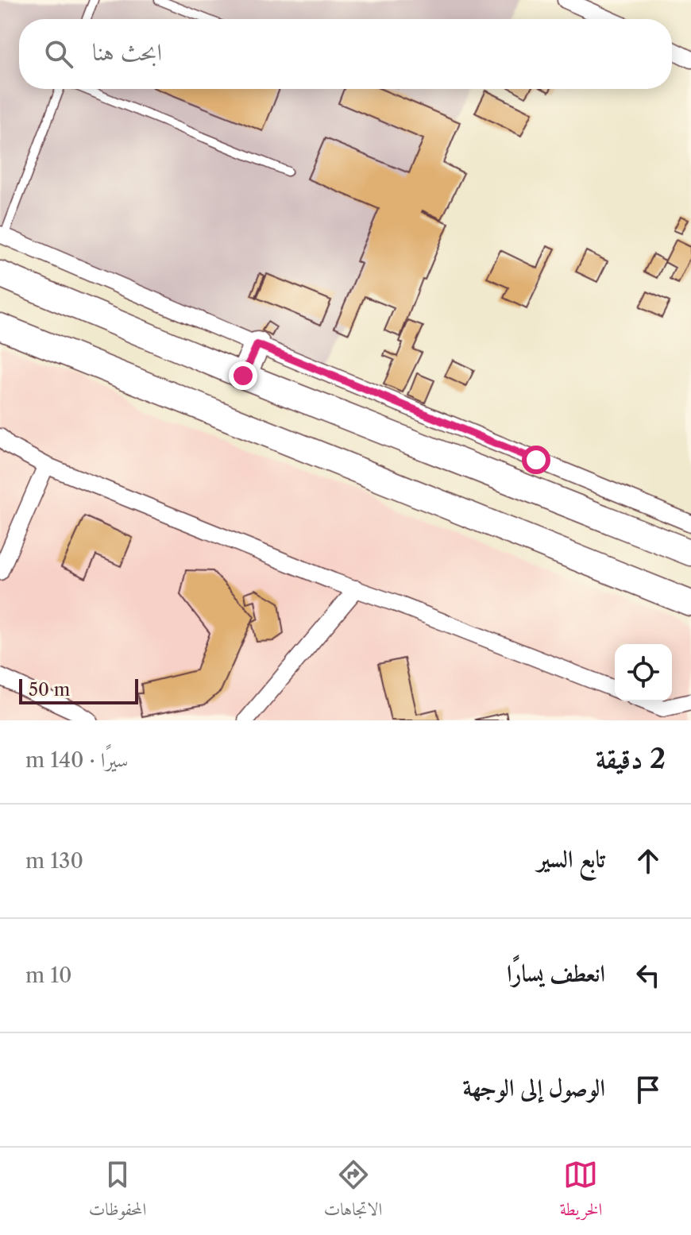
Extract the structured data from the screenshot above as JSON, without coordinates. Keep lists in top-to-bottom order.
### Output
{
  "scale_bar": "50 m",
  "page": {
    "search": "ابحث هنا",
    "scale": "50 m",
    "heading": ["2 دقيقة", "سيرًا · 140 m"],
    "list": [
      ["تابع السير", "130 m"],
      ["انعطف يسارًا", "10 m"],
      "الوصول إلى الوجهة"
    ],
    "nav": ["الخريطة", "الاتجاهات", "المحفوظات"]
  }
}
